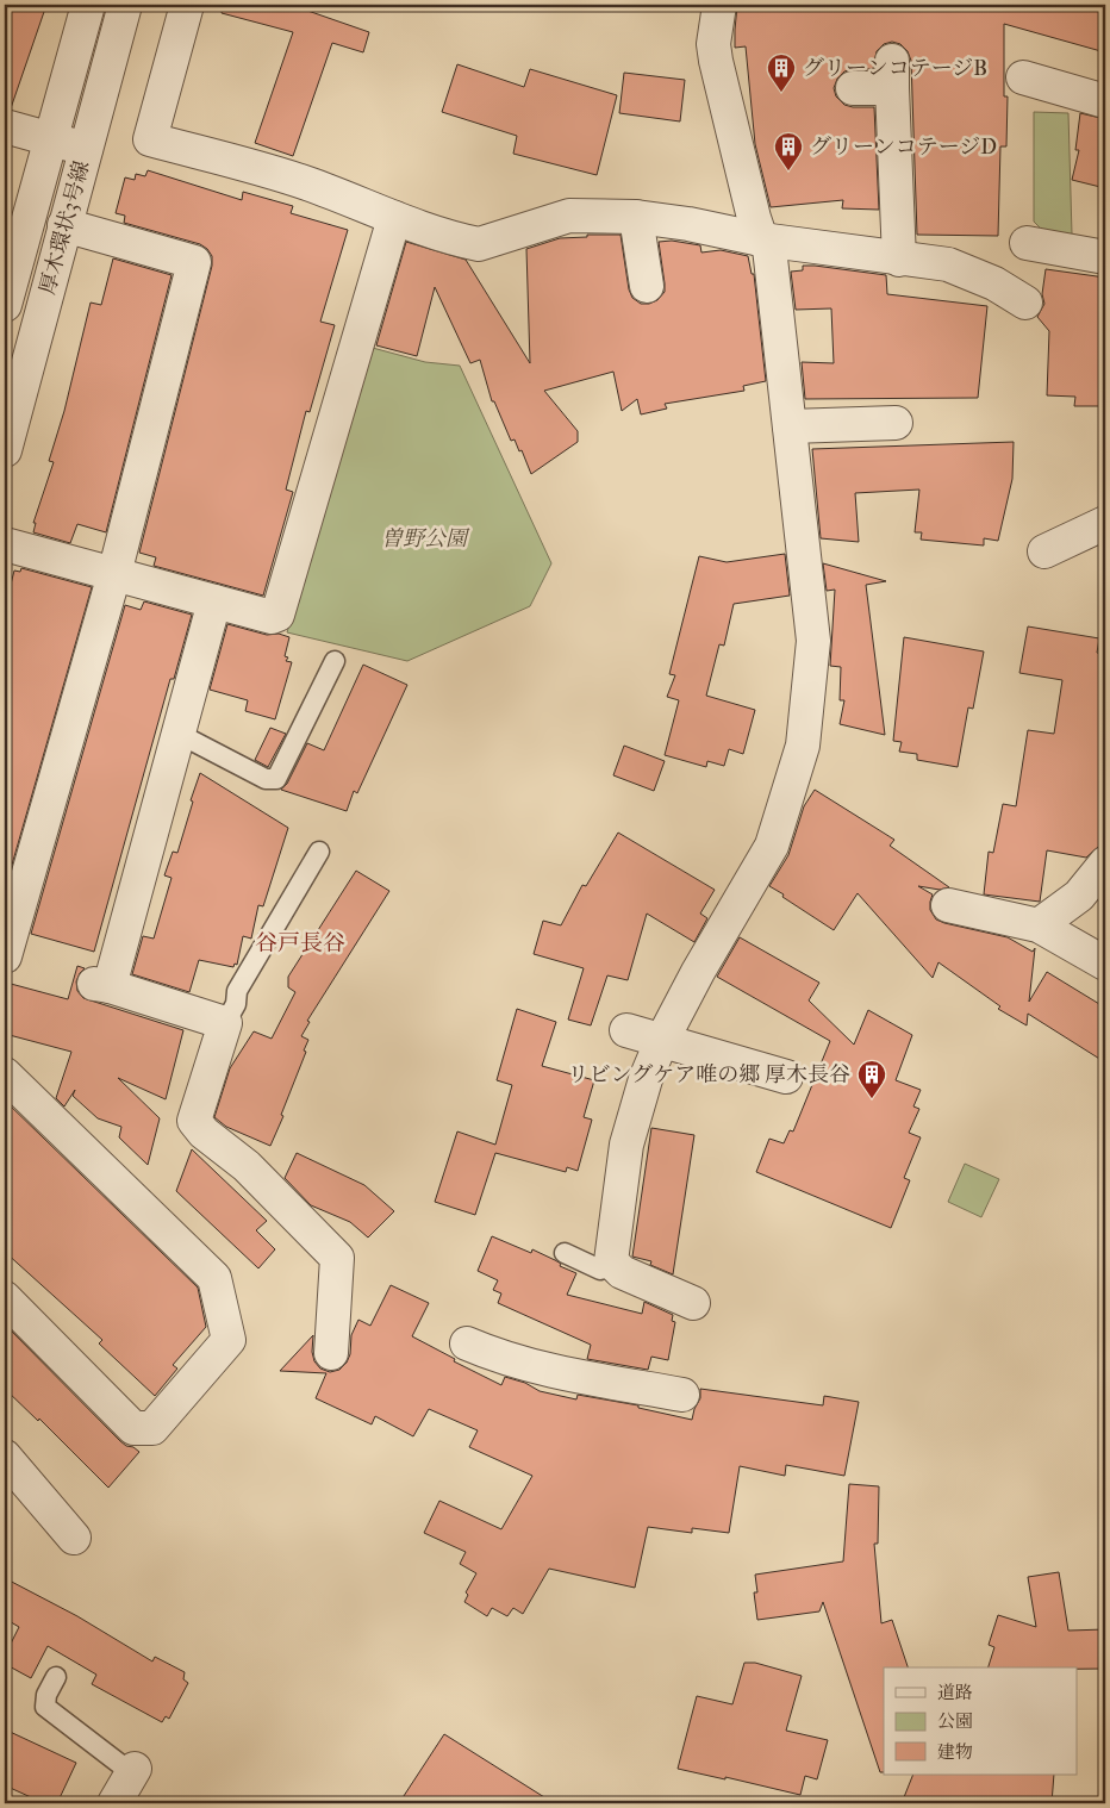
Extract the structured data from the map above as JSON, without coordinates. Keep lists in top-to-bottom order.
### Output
{
  "streets": {
    "street": ["厚木環状3号線"]
  },
  "districts": ["谷戸長谷"],
  "parks": ["曽野公園"],
  "places": {
    "building": ["グリーンコテージB", "グリーンコテージD", "リビングケア唯の郷 厚木長谷"]
  },
  "legend": ["道路", "公園", "建物"]
}
